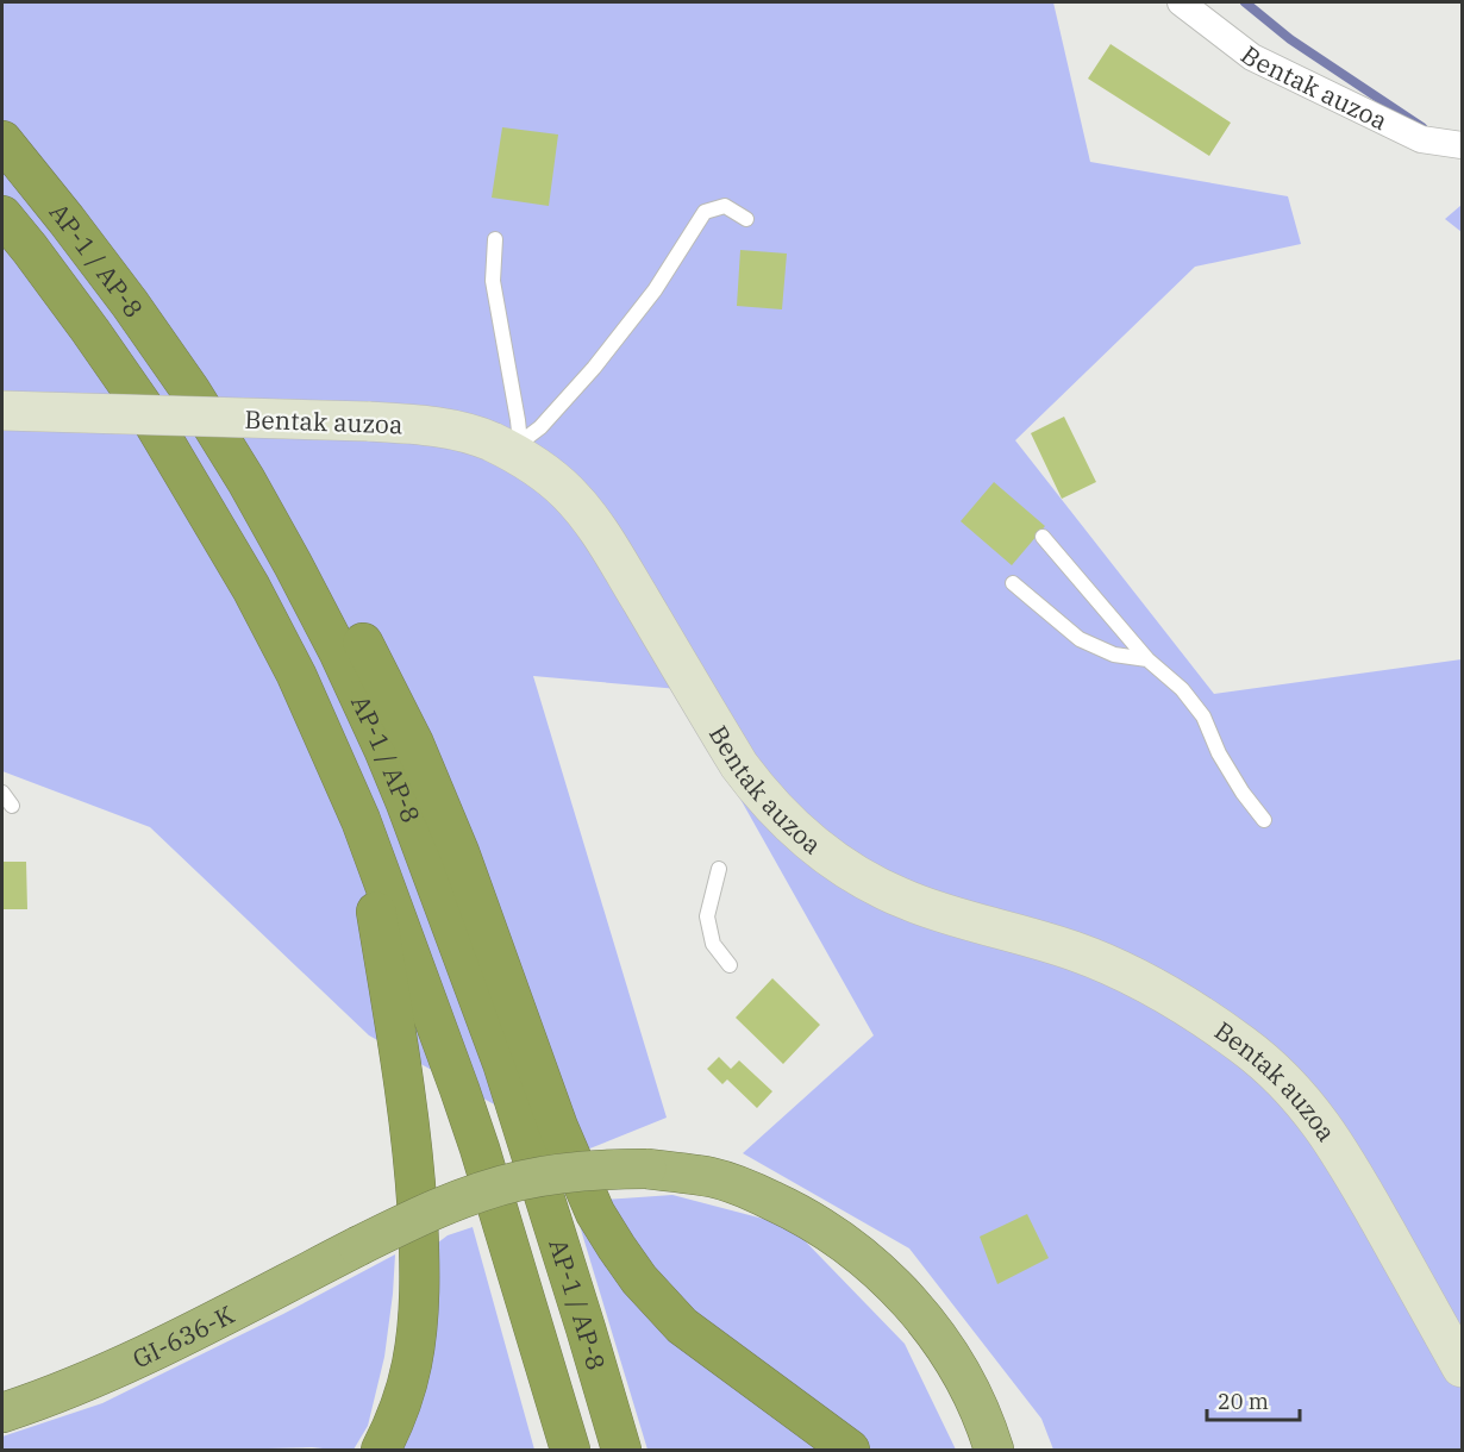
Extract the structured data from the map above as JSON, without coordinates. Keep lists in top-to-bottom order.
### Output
{
  "streets": {
    "highway": ["AP-1 / AP-8", "GI-636-K"],
    "main road": ["Bentak auzoa"]
  },
  "scale_bar": "20 m"
}
